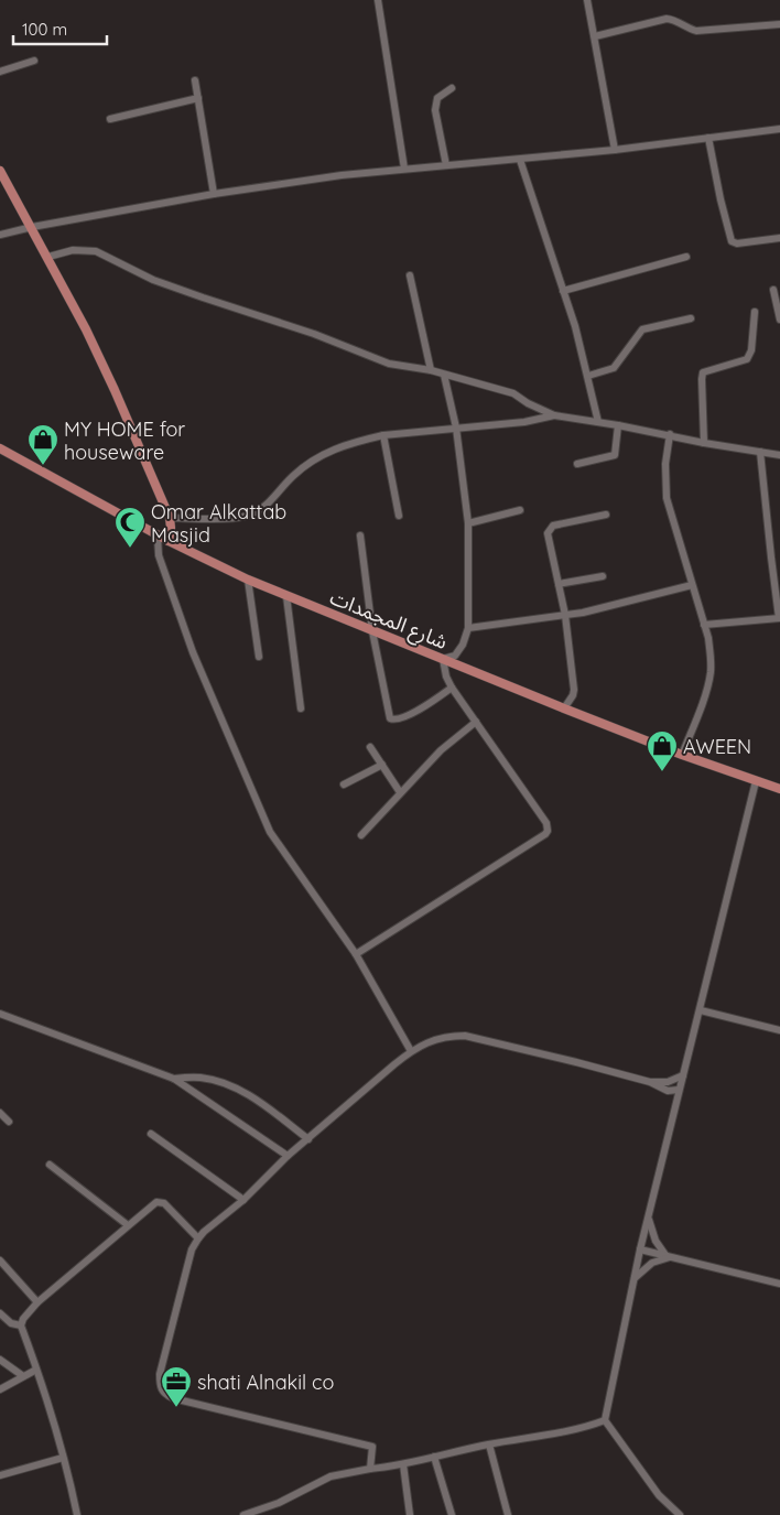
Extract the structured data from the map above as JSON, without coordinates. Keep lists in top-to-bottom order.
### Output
{
  "streets": {
    "main road": ["شارع المجمدات"]
  },
  "places": {
    "shop": ["MY HOME for houseware", "AWEEN"],
    "mosque": ["Omar Alkattab Masjid"],
    "office": ["shati Alnakil co"]
  },
  "scale_bar": "100 m"
}
